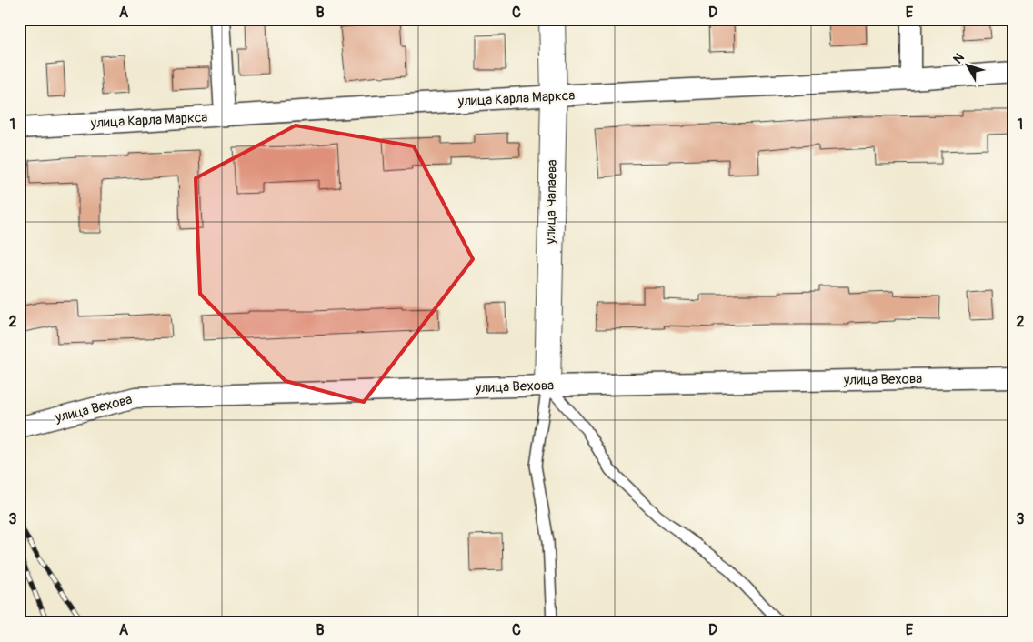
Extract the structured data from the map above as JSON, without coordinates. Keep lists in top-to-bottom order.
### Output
{
  "streets": {
    "street": ["улица Карла Маркса", "улица Чапаева", "улица Вехова"]
  },
  "crossings": [
    ["улица Карла Маркса", "улица Чапаева"],
    ["улица Чапаева", "улица Вехова"]
  ],
  "north": "top left",
  "grid": {
    "columns": [
      "A",
      "B",
      "C",
      "D",
      "E"
    ],
    "rows": ["1", "2", "3"]
  }
}
